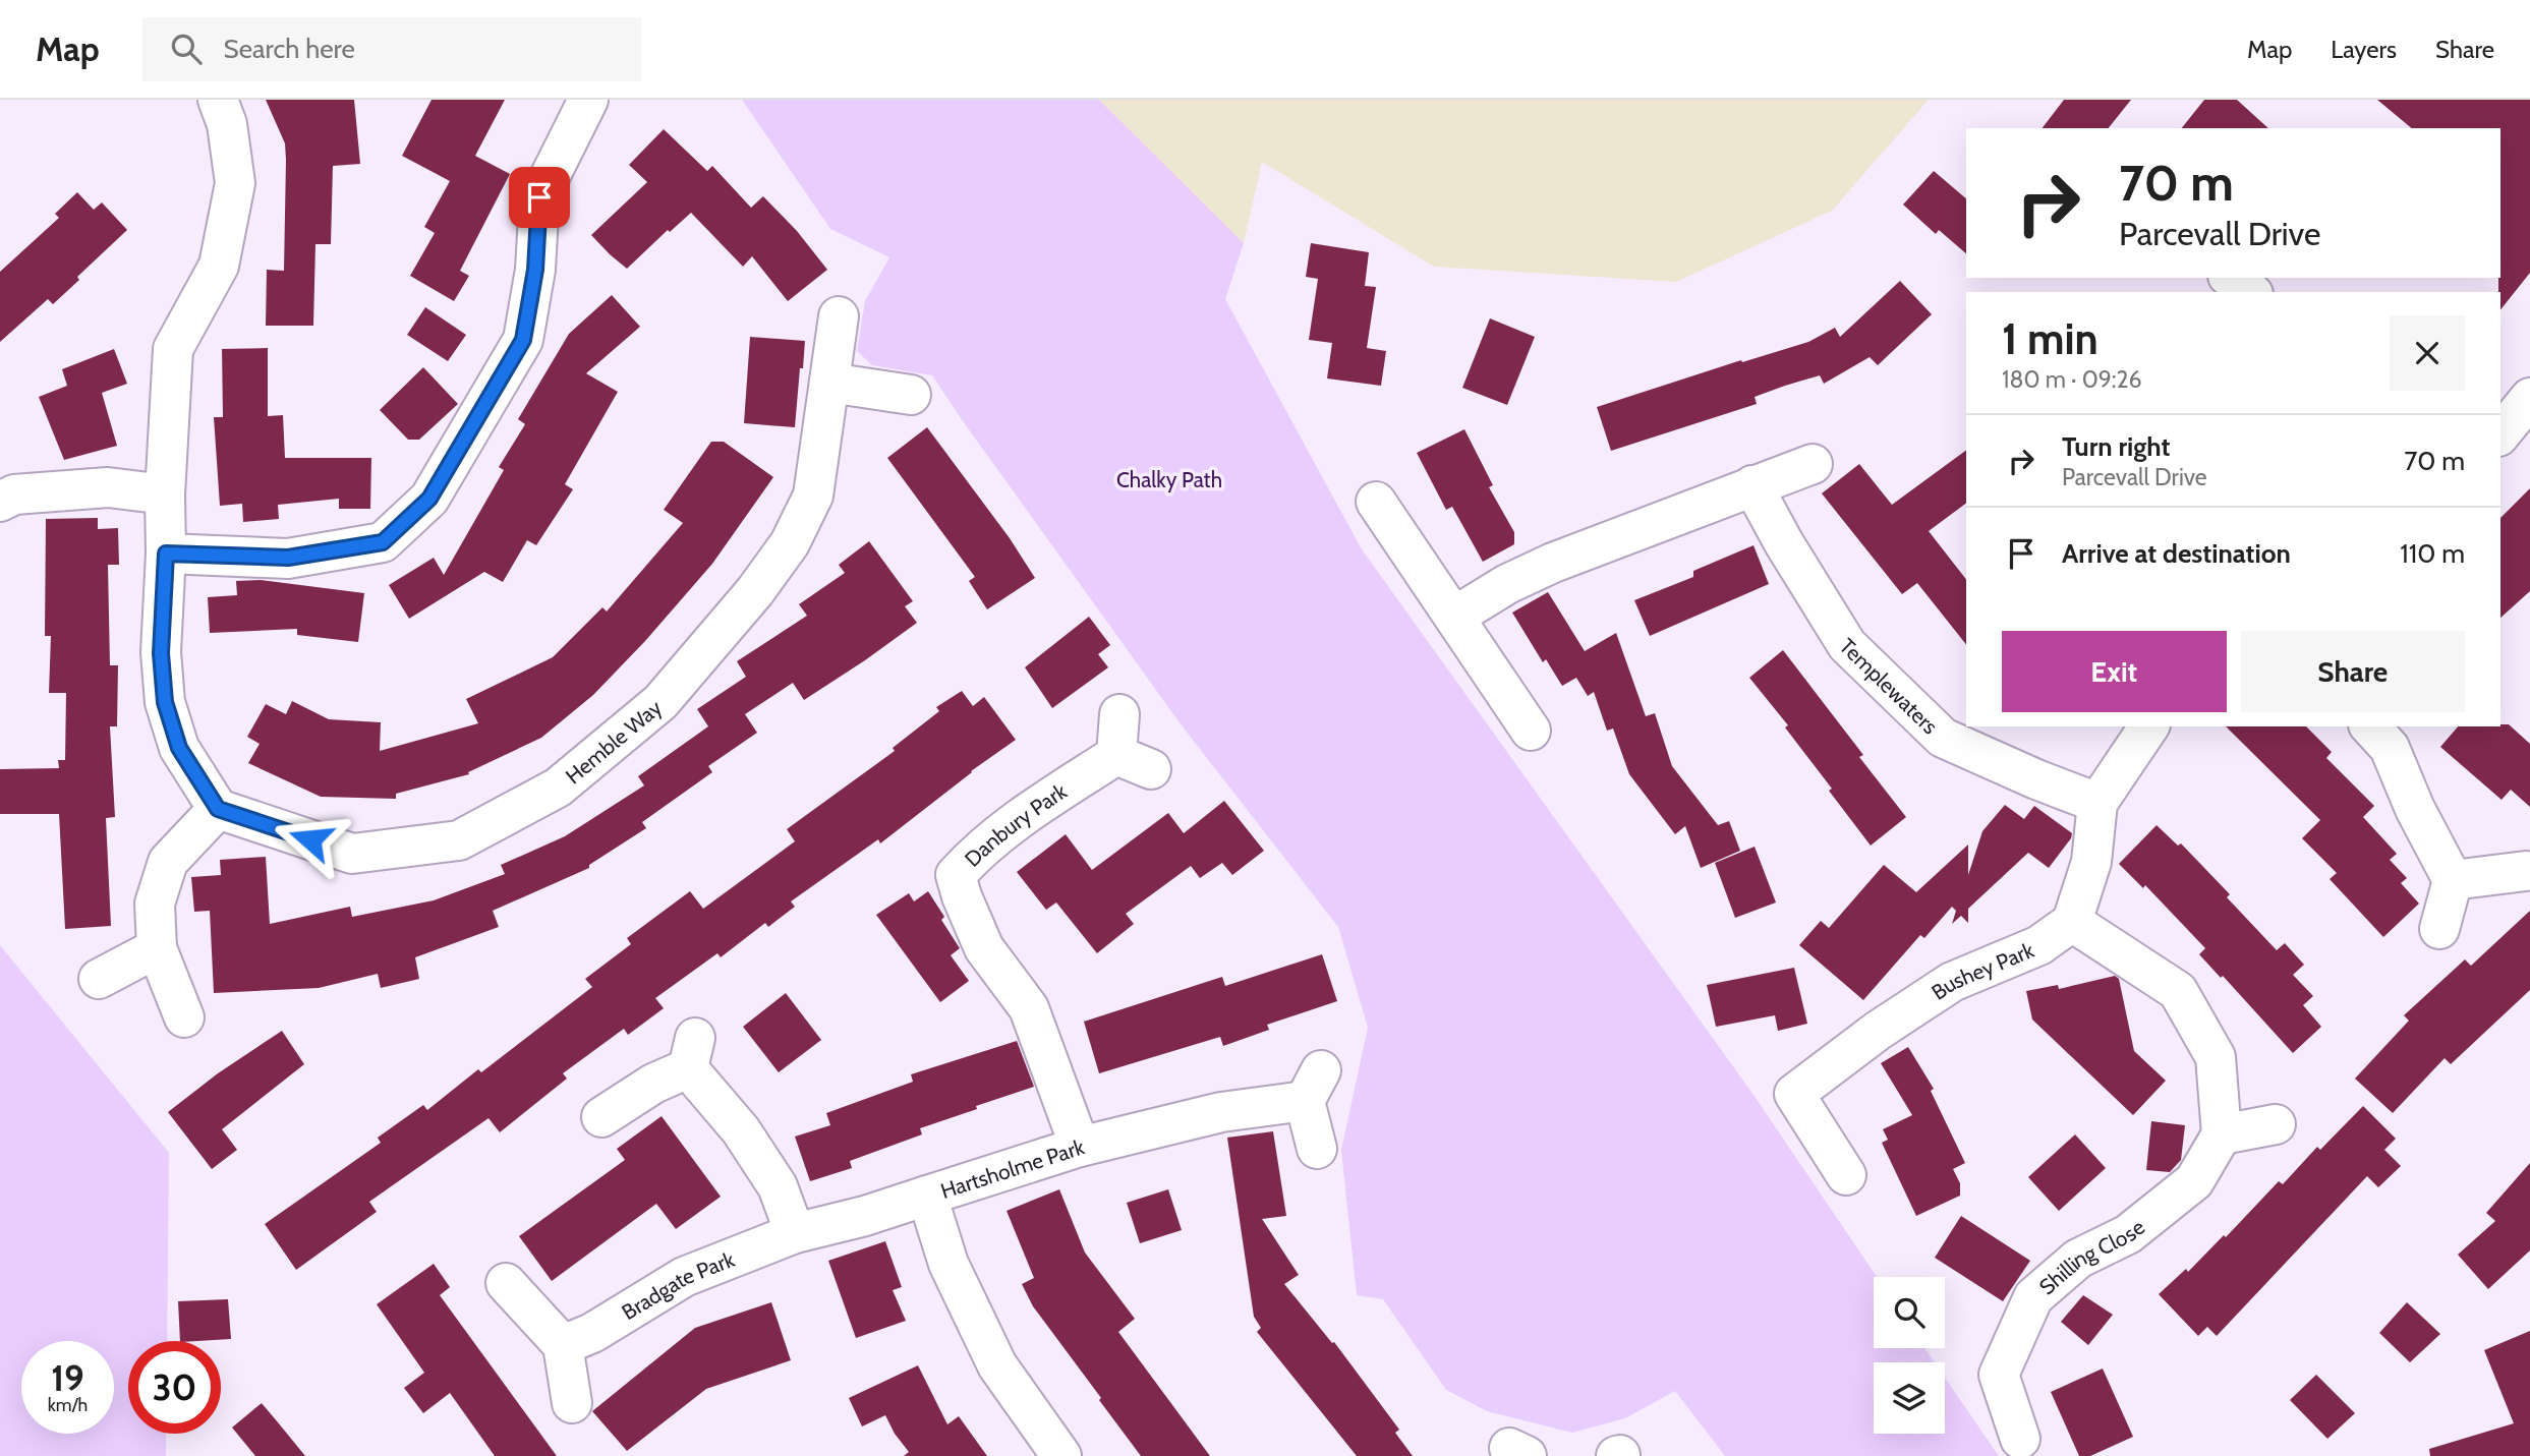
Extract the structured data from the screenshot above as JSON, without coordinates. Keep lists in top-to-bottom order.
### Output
{
  "streets": {
    "street": [
      "Templewaters",
      "Hemble Way",
      "Danbury Park",
      "Bushey Park",
      "Hartsholme Park",
      "Shilling Close",
      "Bradgate Park"
    ]
  },
  "crossings": [
    ["Danbury Park", "Hartsholme Park"],
    ["Hartsholme Park", "Bradgate Park"]
  ],
  "parks": ["Chalky Path"],
  "page": {
    "header": "Map",
    "search": "Search here",
    "nav": ["Map", "Layers", "Share"],
    "turn": ["70 m", "Parcevall Drive"],
    "heading": ["1 min", "180 m · 09:26"],
    "list": [
      {
        "name": "Turn right",
        "note": "Parcevall Drive",
        "value": "70 m"
      },
      {
        "name": "Arrive at destination",
        "value": "110 m"
      }
    ],
    "buttons": ["Exit", "Share"],
    "speed": "19 km/h",
    "limit": "30"
  }
}
